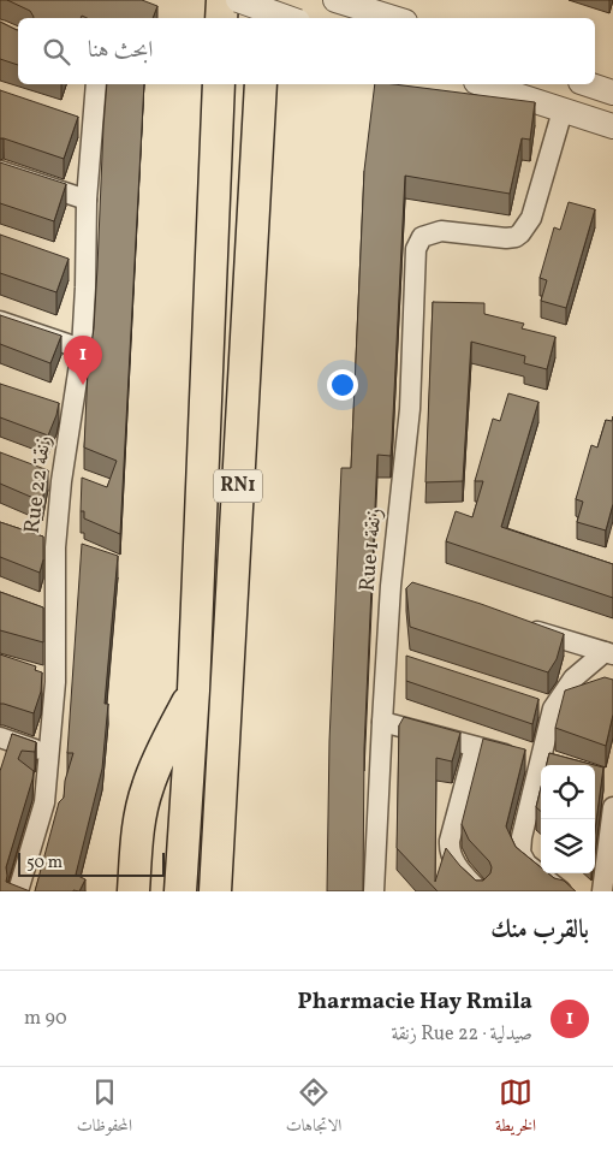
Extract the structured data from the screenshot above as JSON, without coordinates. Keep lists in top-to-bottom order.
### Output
{
  "streets": {
    "highway": ["RN1"],
    "street": ["Rue 22 زنقة", "Rue 1 زنقة"]
  },
  "scale_bar": "50 m",
  "page": {
    "search": "ابحث هنا",
    "pins": "1",
    "scale": "50 m",
    "heading": "بالقرب منك",
    "list": [
      {
        "mark": "1",
        "name": "Pharmacie Hay Rmila",
        "note": "صيدلية · Rue 22 زنقة",
        "value": "90 m"
      }
    ],
    "nav": ["الخريطة", "الاتجاهات", "المحفوظات"]
  }
}
